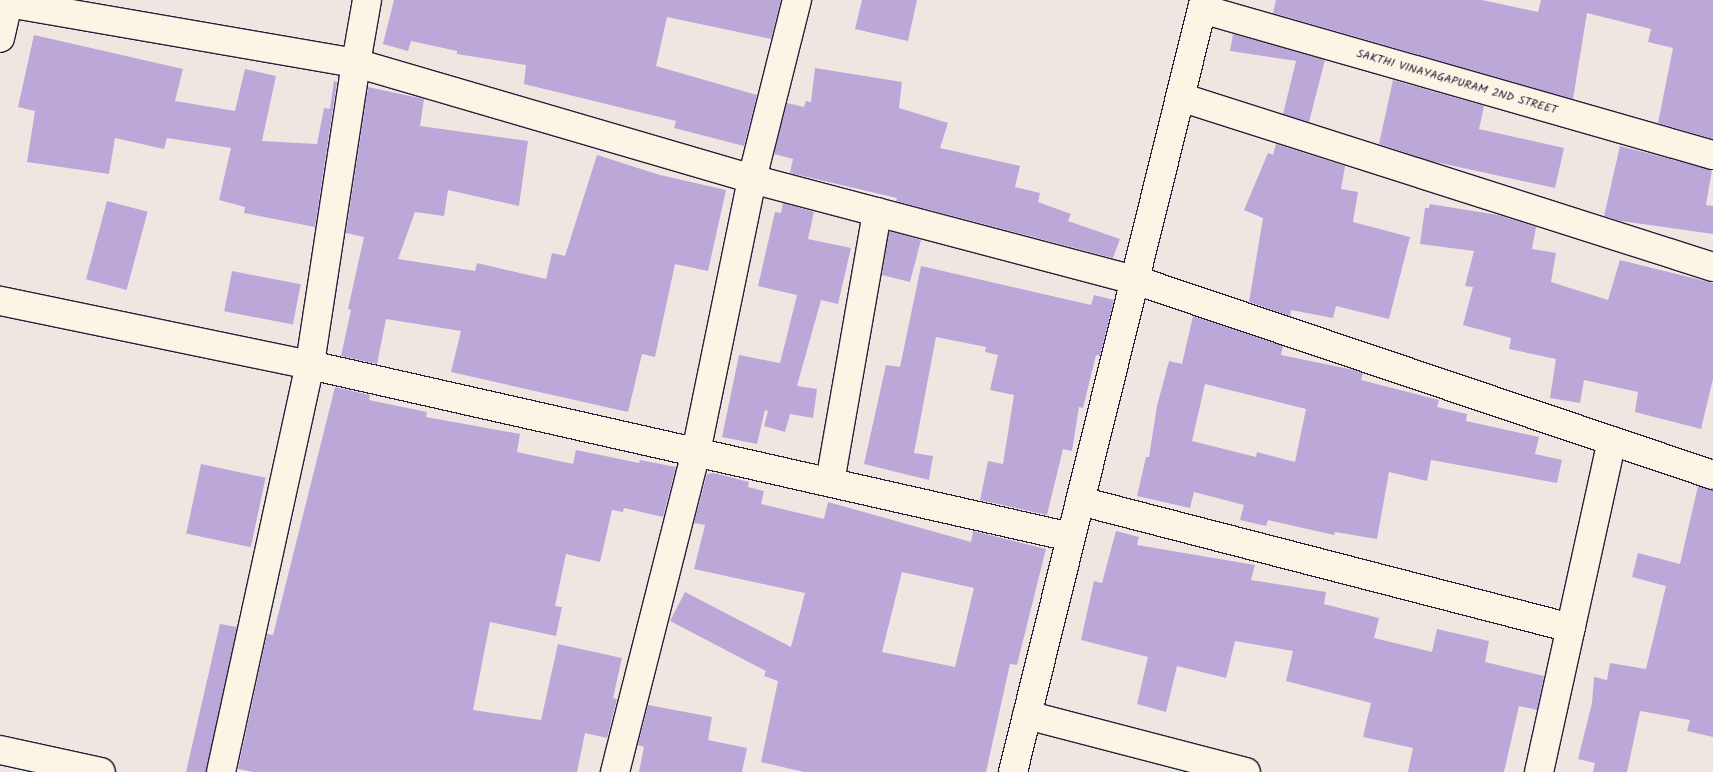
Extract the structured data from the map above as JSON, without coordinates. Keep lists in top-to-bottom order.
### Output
{
  "streets": {
    "street": ["SAKTHI VINAYAGAPURAM 2ND STREET"]
  }
}
